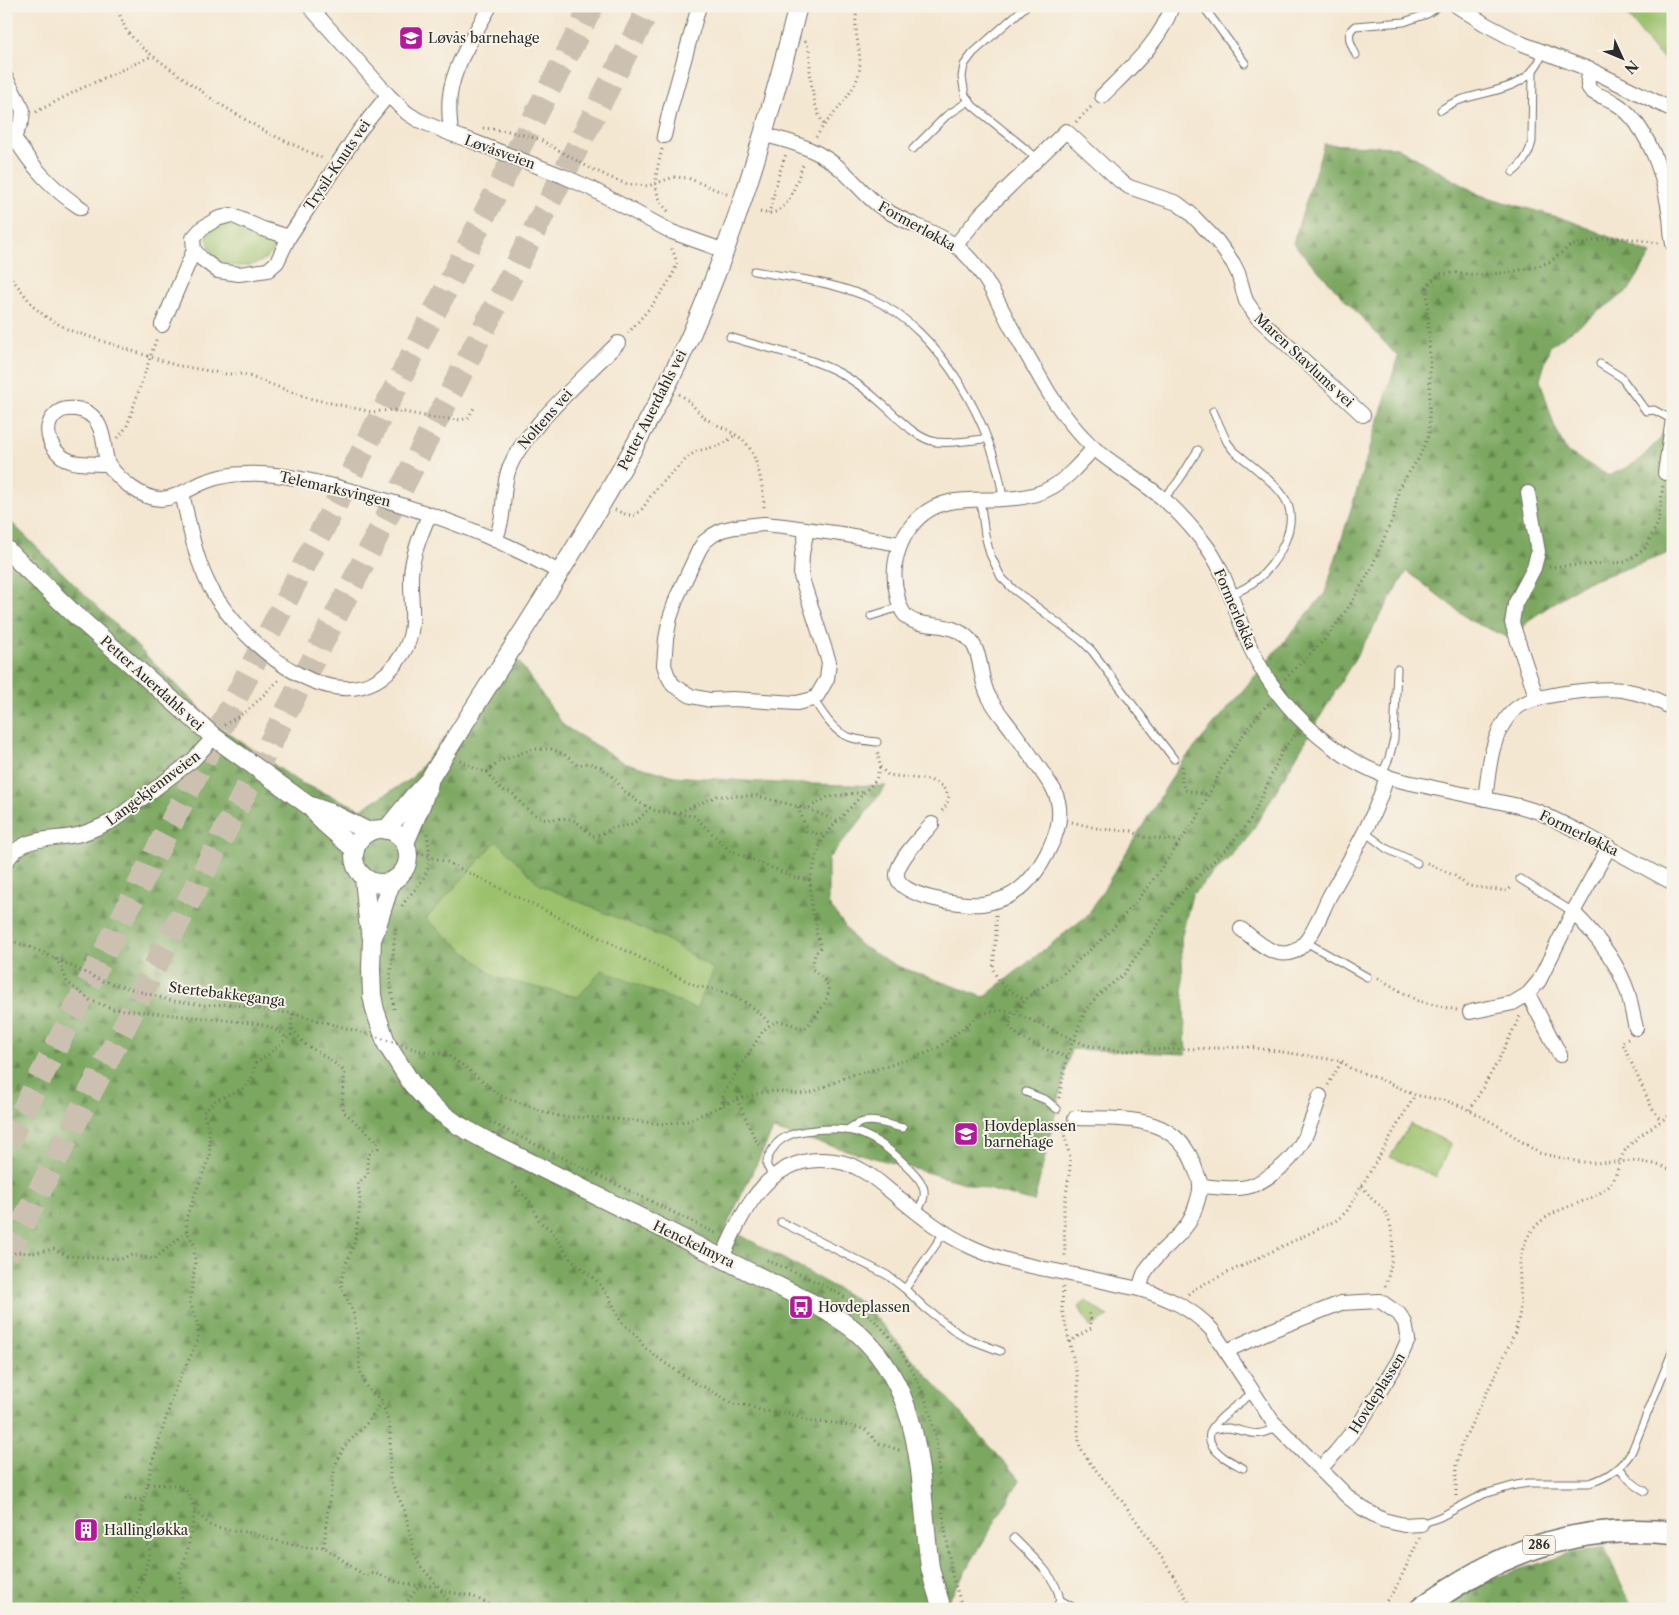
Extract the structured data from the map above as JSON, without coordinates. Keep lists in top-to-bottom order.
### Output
{
  "streets": {
    "main road": ["286"],
    "street": [
      "Løvåsveien",
      "Trysil-Knuts vei",
      "Formerløkka",
      "Maren Stavlums vei",
      "Petter Auerdahls vei",
      "Noltens vei",
      "Telemarksvingen",
      "Langekjennveien",
      "Henckelmyra",
      "Hovdeplassen"
    ],
    "path": ["Stertebakkeganga"]
  },
  "crossings": [
    ["Løvåsveien", "Trysil-Knuts vei"],
    ["Løvåsveien", "Petter Auerdahls vei"],
    ["Formerløkka", "Petter Auerdahls vei"],
    ["Petter Auerdahls vei", "Telemarksvingen"],
    ["Petter Auerdahls vei", "Langekjennveien"],
    ["Petter Auerdahls vei", "Henckelmyra"],
    ["Noltens vei", "Telemarksvingen"]
  ],
  "places": {
    "school or university": ["Løvås barnehage", "Hovdeplassen barnehage"],
    "bus stop": ["Hovdeplassen"],
    "building": ["Hallingløkka"]
  },
  "north": "bottom right"
}
